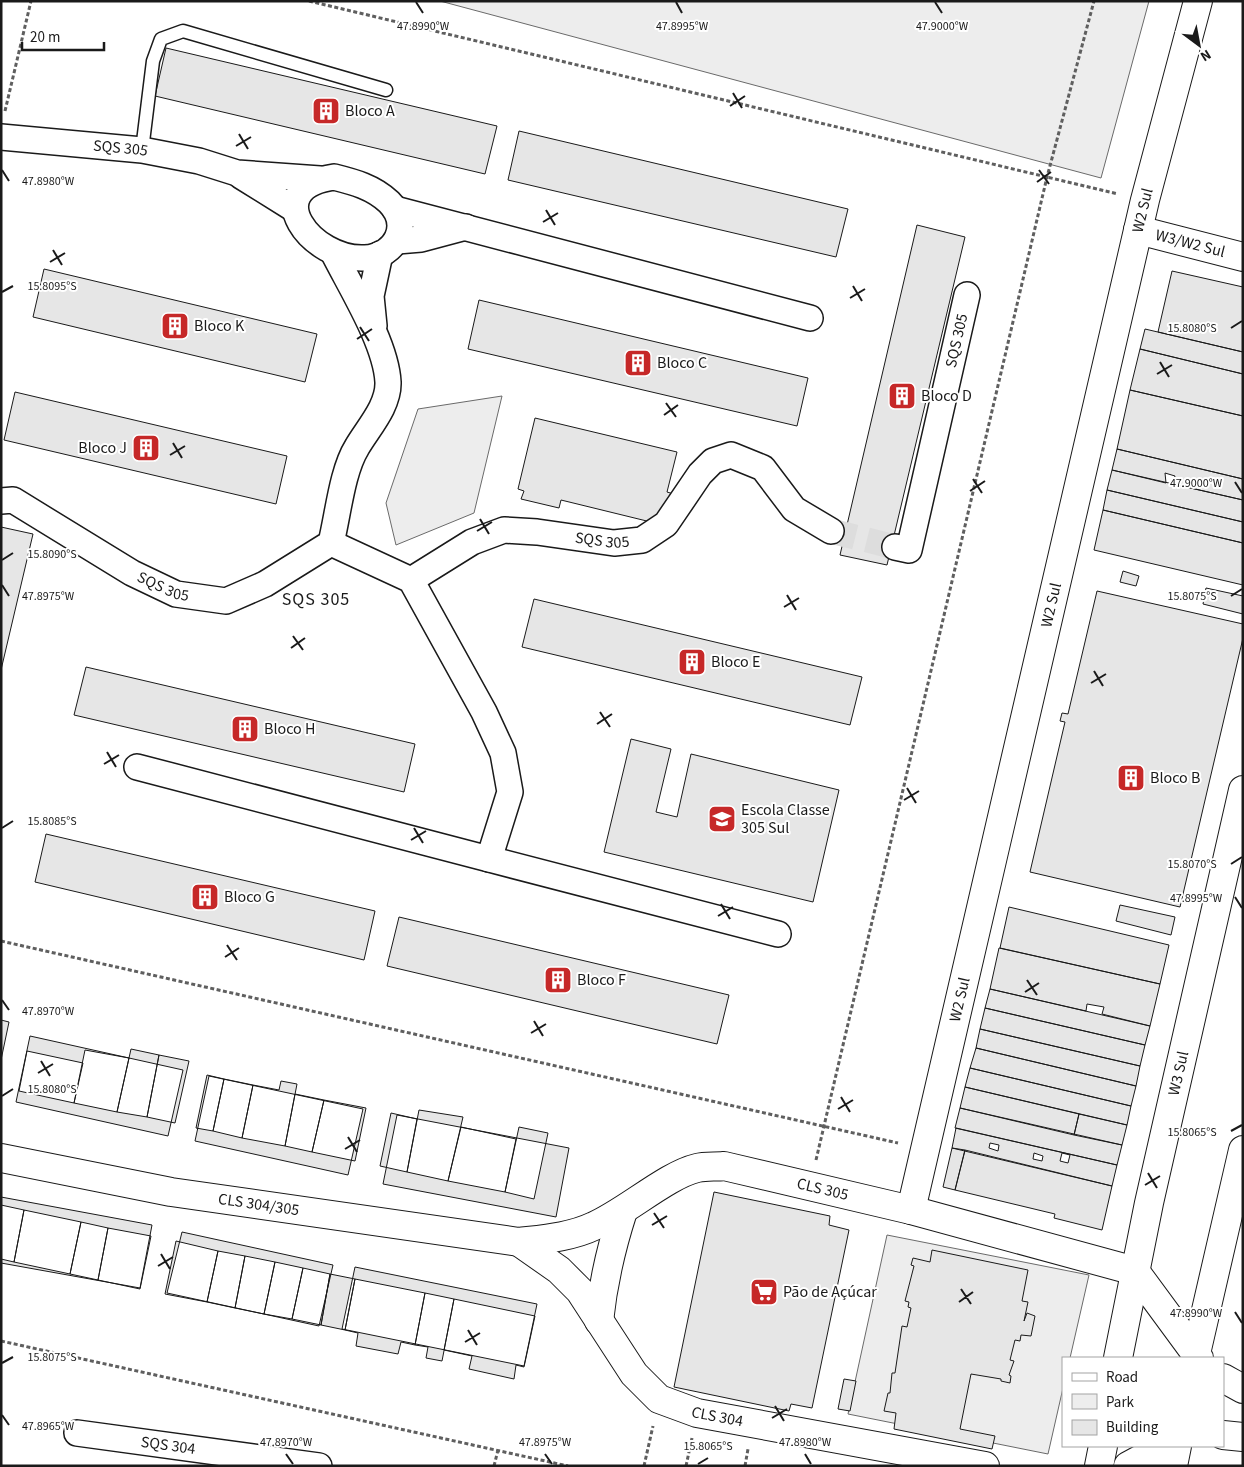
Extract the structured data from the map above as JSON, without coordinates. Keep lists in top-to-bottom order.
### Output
{
  "streets": {
    "street": [
      "SQS 305",
      "W2 Sul",
      "W3/W2 Sul",
      "W3 Sul",
      "CLS 305",
      "CLS 304/305",
      "CLS 304",
      "SQS 304"
    ]
  },
  "crossings": [
    ["W2 Sul", "W3/W2 Sul"],
    ["W2 Sul", "CLS 305"],
    ["W3 Sul", "CLS 305"],
    ["CLS 305", "CLS 304/305"],
    ["CLS 305", "CLS 304"],
    ["CLS 304/305", "CLS 304"]
  ],
  "districts": ["SQS 305"],
  "places": {
    "building": [
      "Bloco A",
      "Bloco K",
      "Bloco C",
      "Bloco D",
      "Bloco J",
      "Bloco E",
      "Bloco H",
      "Bloco B",
      "Bloco G",
      "Bloco F"
    ],
    "school or university": ["Escola Classe 305 Sul"],
    "supermarket": ["Pão de Açúcar"]
  },
  "legend": ["Road", "Park", "Building"],
  "scale_bar": "20 m",
  "north": "bottom right",
  "coordinates": [
    "47.8990°W",
    "47.8995°W",
    "47.9000°W",
    "47.8980°W",
    "15.8095°S",
    "15.8080°S",
    "15.8090°S",
    "47.8975°W",
    "15.8075°S",
    "15.8085°S",
    "15.8070°S",
    "47.8970°W",
    "15.8065°S",
    "47.8965°W"
  ]
}
